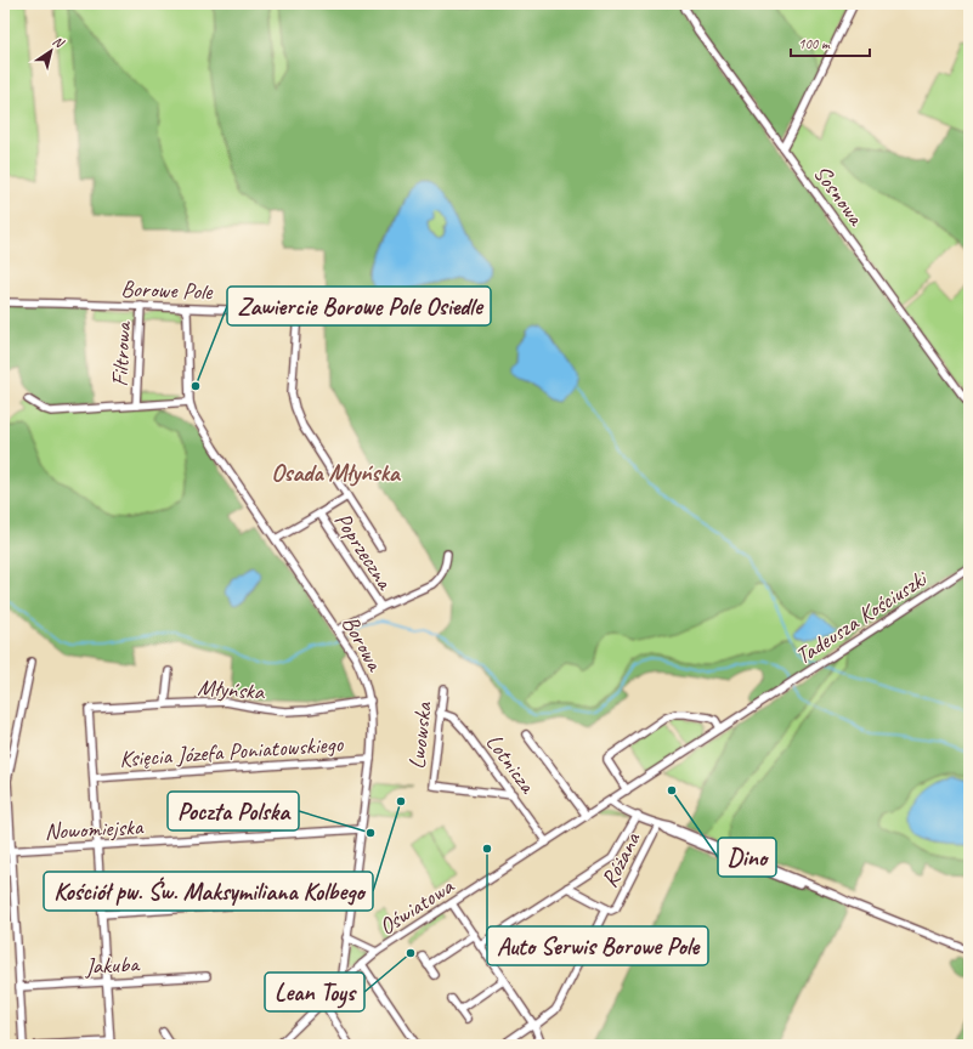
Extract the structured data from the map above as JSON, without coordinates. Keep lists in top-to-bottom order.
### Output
{
  "streets": {
    "street": [
      "Sosnowa",
      "Borowe Pole",
      "Filtrowa",
      "Poprzeczna",
      "Tadeusza Kościuszki",
      "Borowa",
      "Młyńska",
      "Lwowska",
      "Księcia Józefa Poniatowskiego",
      "Lotnicza",
      "Nowomiejska",
      "Różana",
      "Oświatowa",
      "Jakuba"
    ]
  },
  "crossings": [
    ["Borowe Pole", "Filtrowa"],
    ["Borowe Pole", "Borowa"],
    ["Poprzeczna", "Borowa"],
    ["Tadeusza Kościuszki", "Oświatowa"],
    ["Borowa", "Młyńska"],
    ["Borowa", "Księcia Józefa Poniatowskiego"],
    ["Borowa", "Nowomiejska"],
    ["Borowa", "Oświatowa"],
    ["Młyńska", "Księcia Józefa Poniatowskiego"],
    ["Lwowska", "Lotnicza"],
    ["Lotnicza", "Oświatowa"]
  ],
  "districts": ["Osada Młyńska"],
  "places": [
    "Zawiercie Borowe Pole Osiedle",
    "Dino",
    "Kościół pw. Św. Maksymiliana Kolbego",
    "Poczta Polska",
    "Auto Serwis Borowe Pole",
    "Lean Toys"
  ],
  "scale_bar": "100 m",
  "north": "top right"
}
